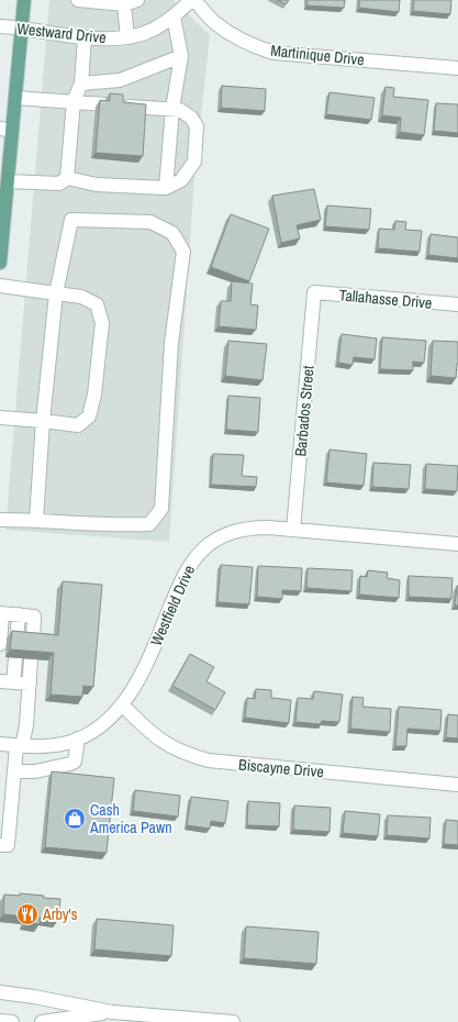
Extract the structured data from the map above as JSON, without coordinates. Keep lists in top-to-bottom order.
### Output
{
  "streets": {
    "street": [
      "Westward Drive",
      "Martinique Drive",
      "Tallahasse Drive",
      "Barbados Street",
      "Westfield Drive",
      "Biscayne Drive"
    ]
  },
  "crossings": [
    ["Westward Drive", "Martinique Drive"],
    ["Tallahasse Drive", "Barbados Street"],
    ["Barbados Street", "Westfield Drive"],
    ["Westfield Drive", "Biscayne Drive"]
  ],
  "places": {
    "shop": ["Cash America Pawn"],
    "restaurant": ["Arby's"]
  }
}
